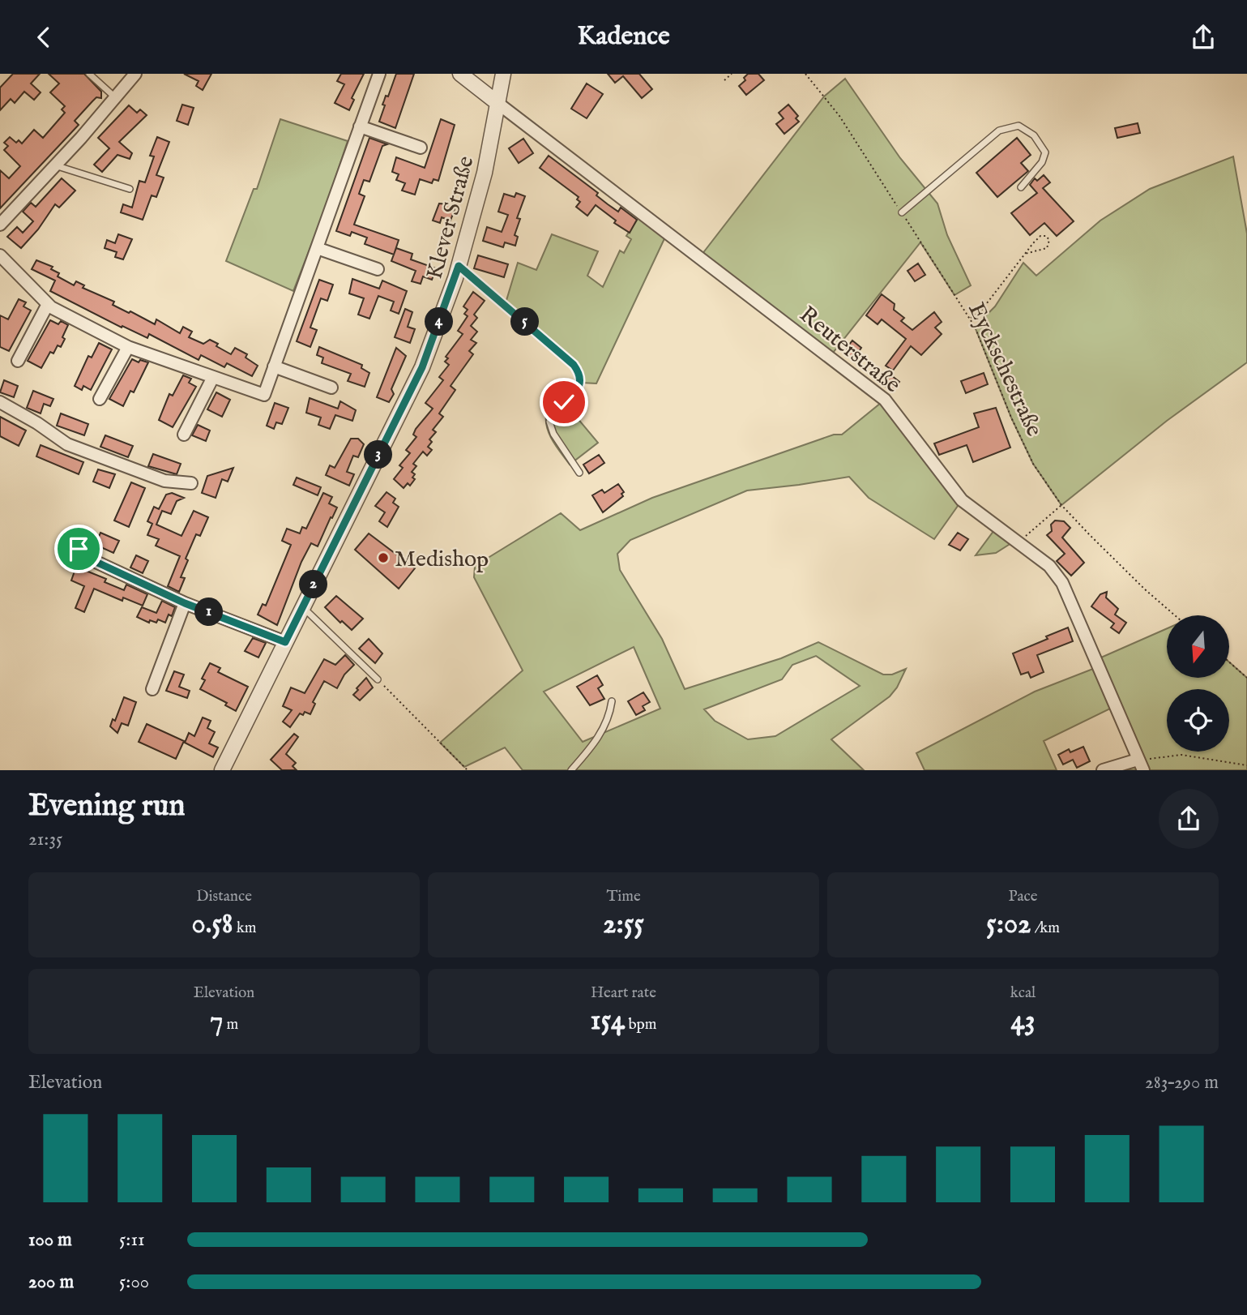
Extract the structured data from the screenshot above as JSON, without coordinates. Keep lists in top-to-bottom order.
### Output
{
  "streets": {
    "street": ["Klever Straße", "Reuterstraße"],
    "path": ["Eyckschestraße"]
  },
  "crossings": [
    ["Klever Straße", "Reuterstraße"]
  ],
  "places": ["Medishop"],
  "north": "bottom",
  "page": {
    "header": "Kadence",
    "pins": [
      "4",
      "5",
      "3",
      "2",
      "1"
    ],
    "heading": ["Evening run", "21:35"],
    "stats": [
      ["Distance", "0.58 km"],
      ["Time", "2:55"],
      ["Pace", "5:02 /km"],
      ["Elevation", "7 m"],
      ["Heart rate", "154 bpm"],
      ["kcal", "43"]
    ],
    "chart": ["Elevation", "283–290 m"],
    "list": [
      {
        "name": "100 m",
        "note": "5:11"
      },
      {
        "name": "200 m",
        "note": "5:00"
      }
    ]
  }
}
